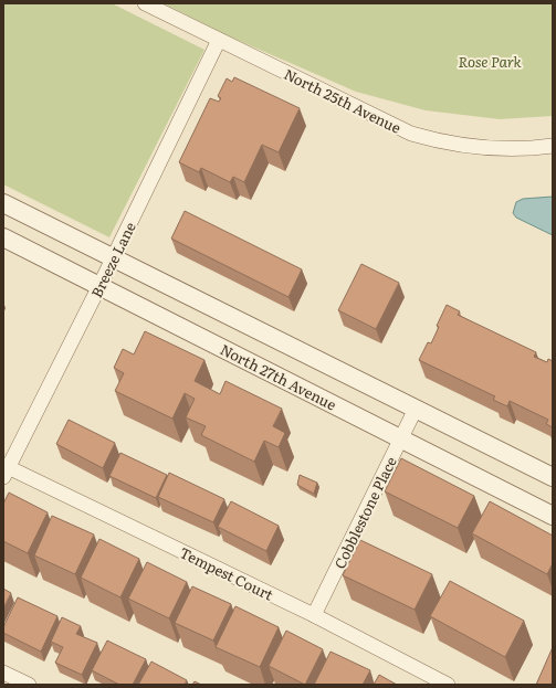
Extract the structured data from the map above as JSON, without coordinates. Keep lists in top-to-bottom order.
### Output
{
  "streets": {
    "street": [
      "North 25th Avenue",
      "Breeze Lane",
      "North 27th Avenue",
      "Cobblestone Place",
      "Tempest Court"
    ]
  },
  "crossings": [
    ["North 25th Avenue", "Breeze Lane"],
    ["Breeze Lane", "North 27th Avenue"],
    ["Breeze Lane", "Tempest Court"],
    ["North 27th Avenue", "Cobblestone Place"],
    ["Cobblestone Place", "Tempest Court"]
  ],
  "parks": ["Rose Park"]
}
